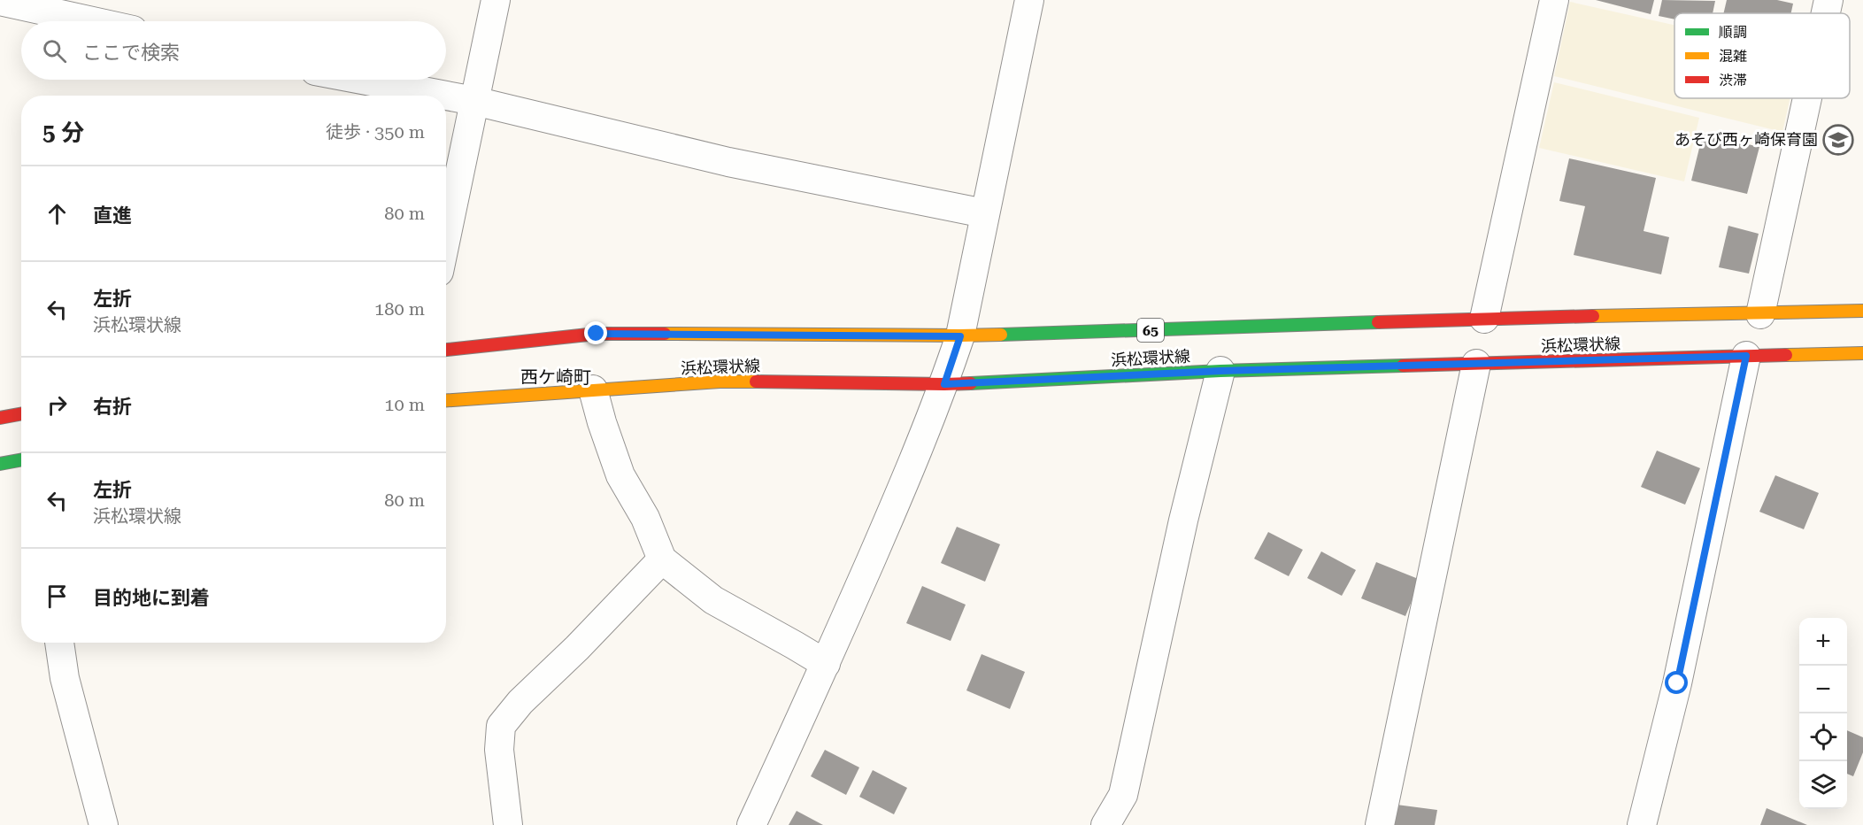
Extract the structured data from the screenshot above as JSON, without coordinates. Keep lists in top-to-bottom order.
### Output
{
  "streets": {
    "main road": ["65", "浜松環状線"]
  },
  "districts": ["西ケ崎町"],
  "places": {
    "school or university": ["あそび西ヶ崎保育園"]
  },
  "legend": ["順調", "混雑", "渋滞"],
  "page": {
    "search": "ここで検索",
    "heading": ["5 分", "徒歩 · 350 m"],
    "list": [
      ["直進", "80 m"],
      ["左折", "浜松環状線", "180 m"],
      ["右折", "10 m"],
      ["左折", "浜松環状線", "80 m"],
      "目的地に到着"
    ],
    "map_buttons": ["+", "−"]
  }
}
